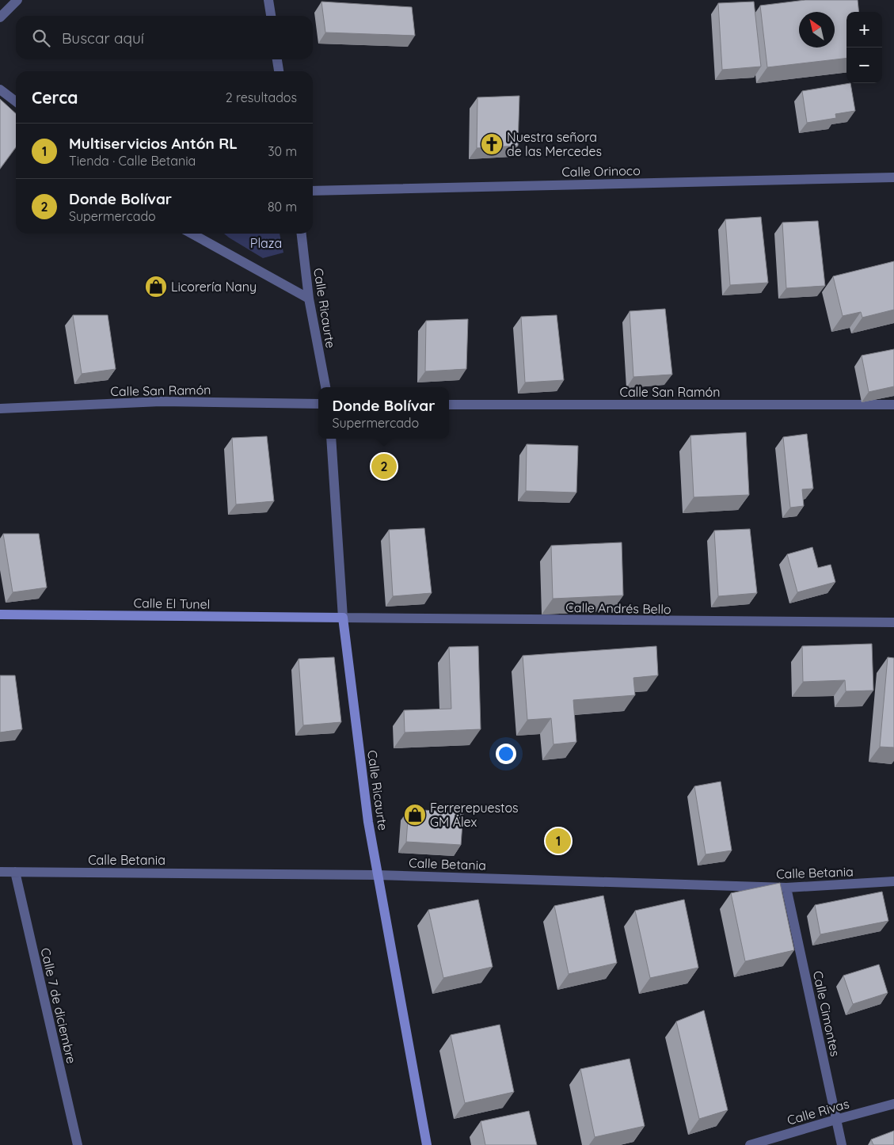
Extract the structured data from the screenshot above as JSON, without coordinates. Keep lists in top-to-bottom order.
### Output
{
  "streets": {
    "street": [
      "Calle Orinoco",
      "Calle Ricaurte",
      "Calle San Ramón",
      "Calle El Tunel",
      "Calle Andrés Bello",
      "Calle Betania",
      "Calle 7 de diciembre",
      "Calle Cimontes",
      "Calle Rivas"
    ]
  },
  "crossings": [
    ["Calle Ricaurte", "Calle El Tunel"],
    ["Calle Ricaurte", "Calle Andrés Bello"],
    ["Calle Ricaurte", "Calle Betania"],
    ["Calle El Tunel", "Calle Andrés Bello"],
    ["Calle Betania", "Calle 7 de diciembre"],
    ["Calle Betania", "Calle Cimontes"],
    ["Calle Cimontes", "Calle Rivas"]
  ],
  "parks": ["Plaza"],
  "places": {
    "church": ["Nuestra señora de las Mercedes"],
    "shop": ["Licorería Nany", "Ferrerepuestos GM Álex"]
  },
  "north": "top left",
  "page": {
    "map_buttons": ["+", "−"],
    "search": "Buscar aquí",
    "heading": ["Cerca", "2 resultados"],
    "list": [
      {
        "mark": "1",
        "name": "Multiservicios Antón RL",
        "note": "Tienda · Calle Betania",
        "value": "30 m"
      },
      {
        "mark": "2",
        "name": "Donde Bolívar",
        "note": "Supermercado",
        "value": "80 m"
      }
    ],
    "popup": ["Donde Bolívar", "Supermercado"],
    "pins": ["2", "1"]
  }
}
